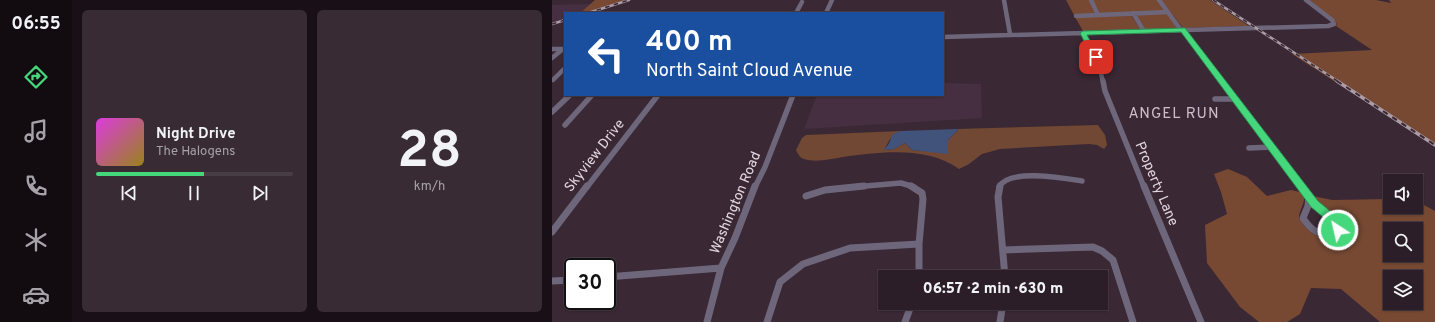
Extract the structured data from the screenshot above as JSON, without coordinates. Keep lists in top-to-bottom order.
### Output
{
  "streets": {
    "street": ["Skyview Drive", "Property Lane", "Washington Road"]
  },
  "districts": ["ANGEL RUN"],
  "page": {
    "tabs": "06:55",
    "tile": ["28", "km/h"],
    "turn": ["400 m", "North Saint Cloud Avenue"],
    "song": ["Night Drive", "The Halogens"],
    "limit": "30",
    "trip": "06:57 · 2 min · 630 m"
  }
}
